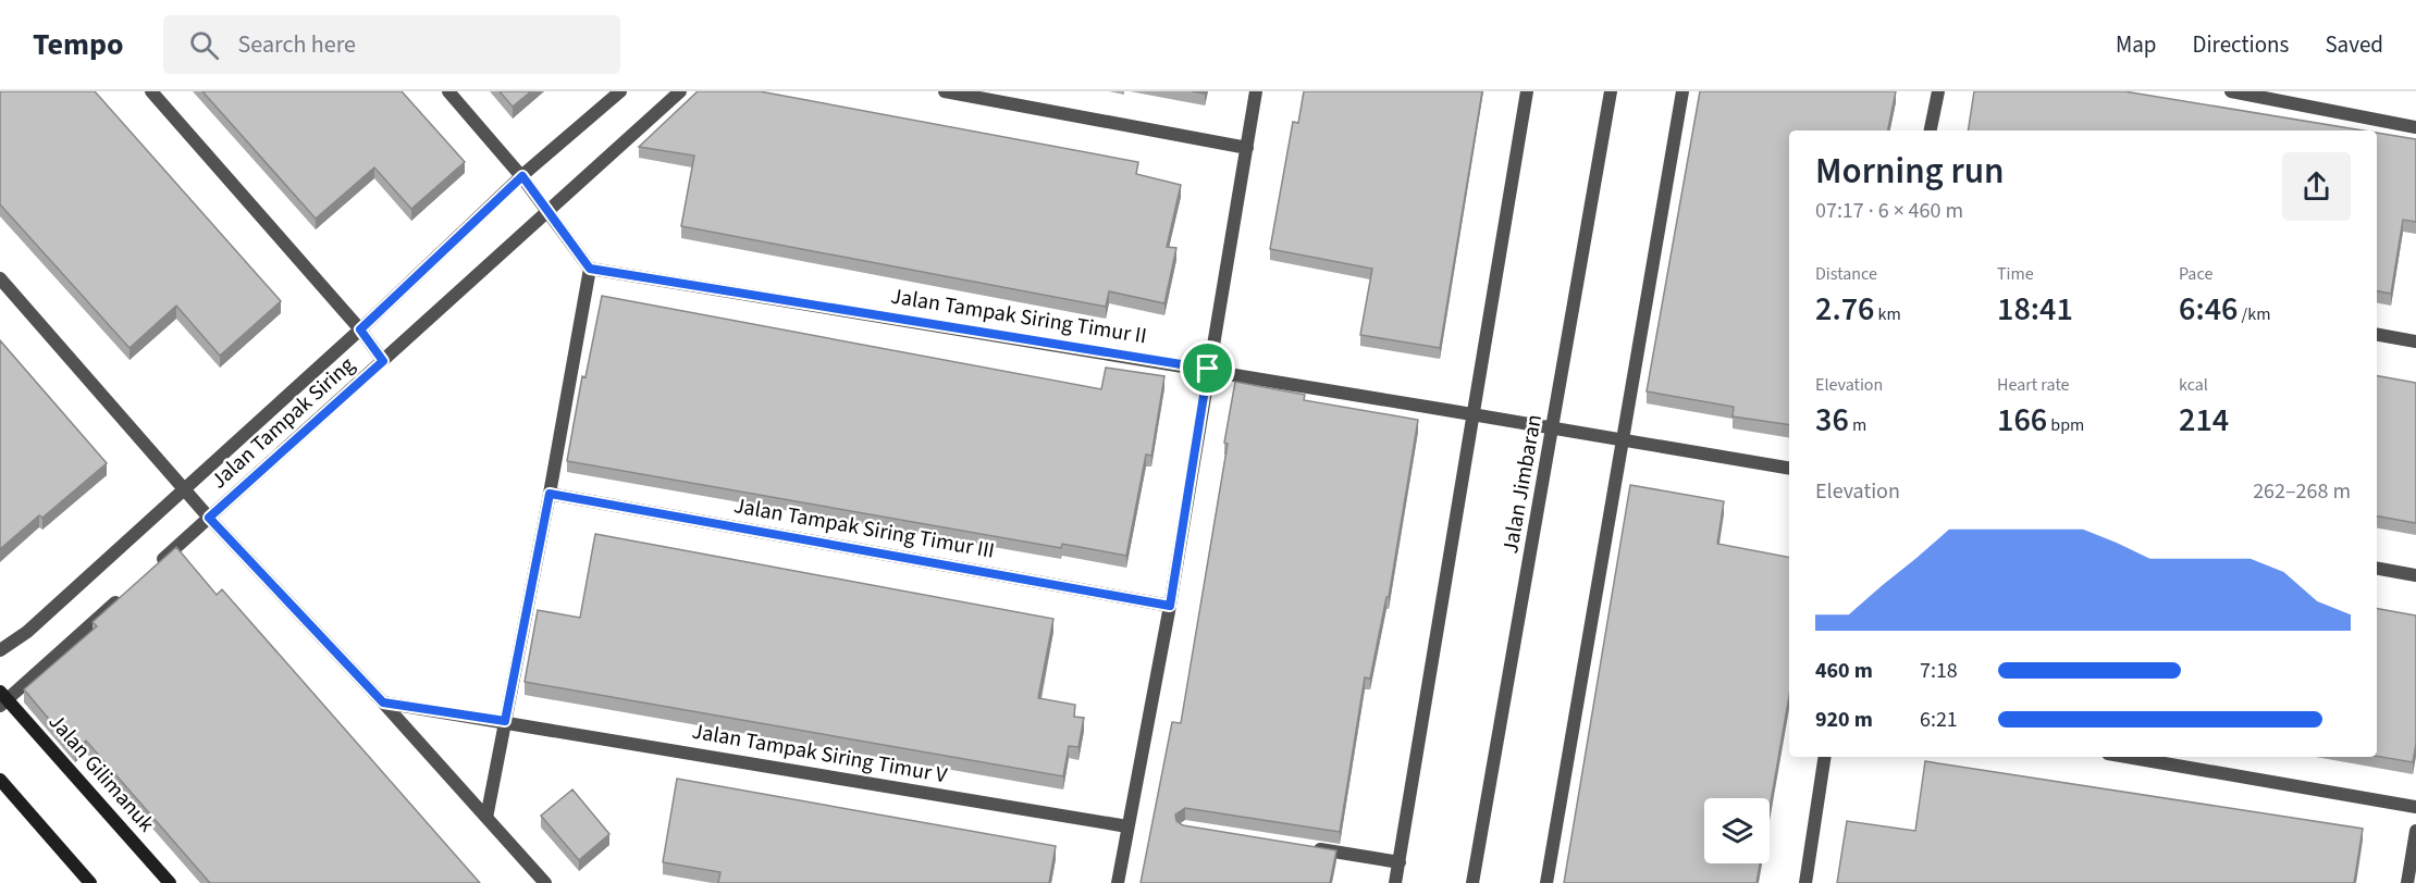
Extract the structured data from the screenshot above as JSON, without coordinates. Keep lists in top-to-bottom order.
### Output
{
  "streets": {
    "street": [
      "Jalan Tampak Siring Timur II",
      "Jalan Tampak Siring",
      "Jalan Jimbaran",
      "Jalan Tampak Siring Timur III",
      "Jalan Tampak Siring Timur V",
      "Jalan Gilimanuk"
    ]
  },
  "crossings": [
    ["Jalan Tampak Siring Timur II", "Jalan Jimbaran"]
  ],
  "page": {
    "header": "Tempo",
    "search": "Search here",
    "nav": ["Map", "Directions", "Saved"],
    "heading": ["Morning run", "07:17 · 6 × 460 m"],
    "stats": [
      ["Distance", "2.76 km"],
      ["Time", "18:41"],
      ["Pace", "6:46 /km"],
      ["Elevation", "36 m"],
      ["Heart rate", "166 bpm"],
      ["kcal", "214"]
    ],
    "chart": ["Elevation", "262–268 m"],
    "list": [
      {
        "name": "460 m",
        "note": "7:18"
      },
      {
        "name": "920 m",
        "note": "6:21"
      }
    ]
  }
}
